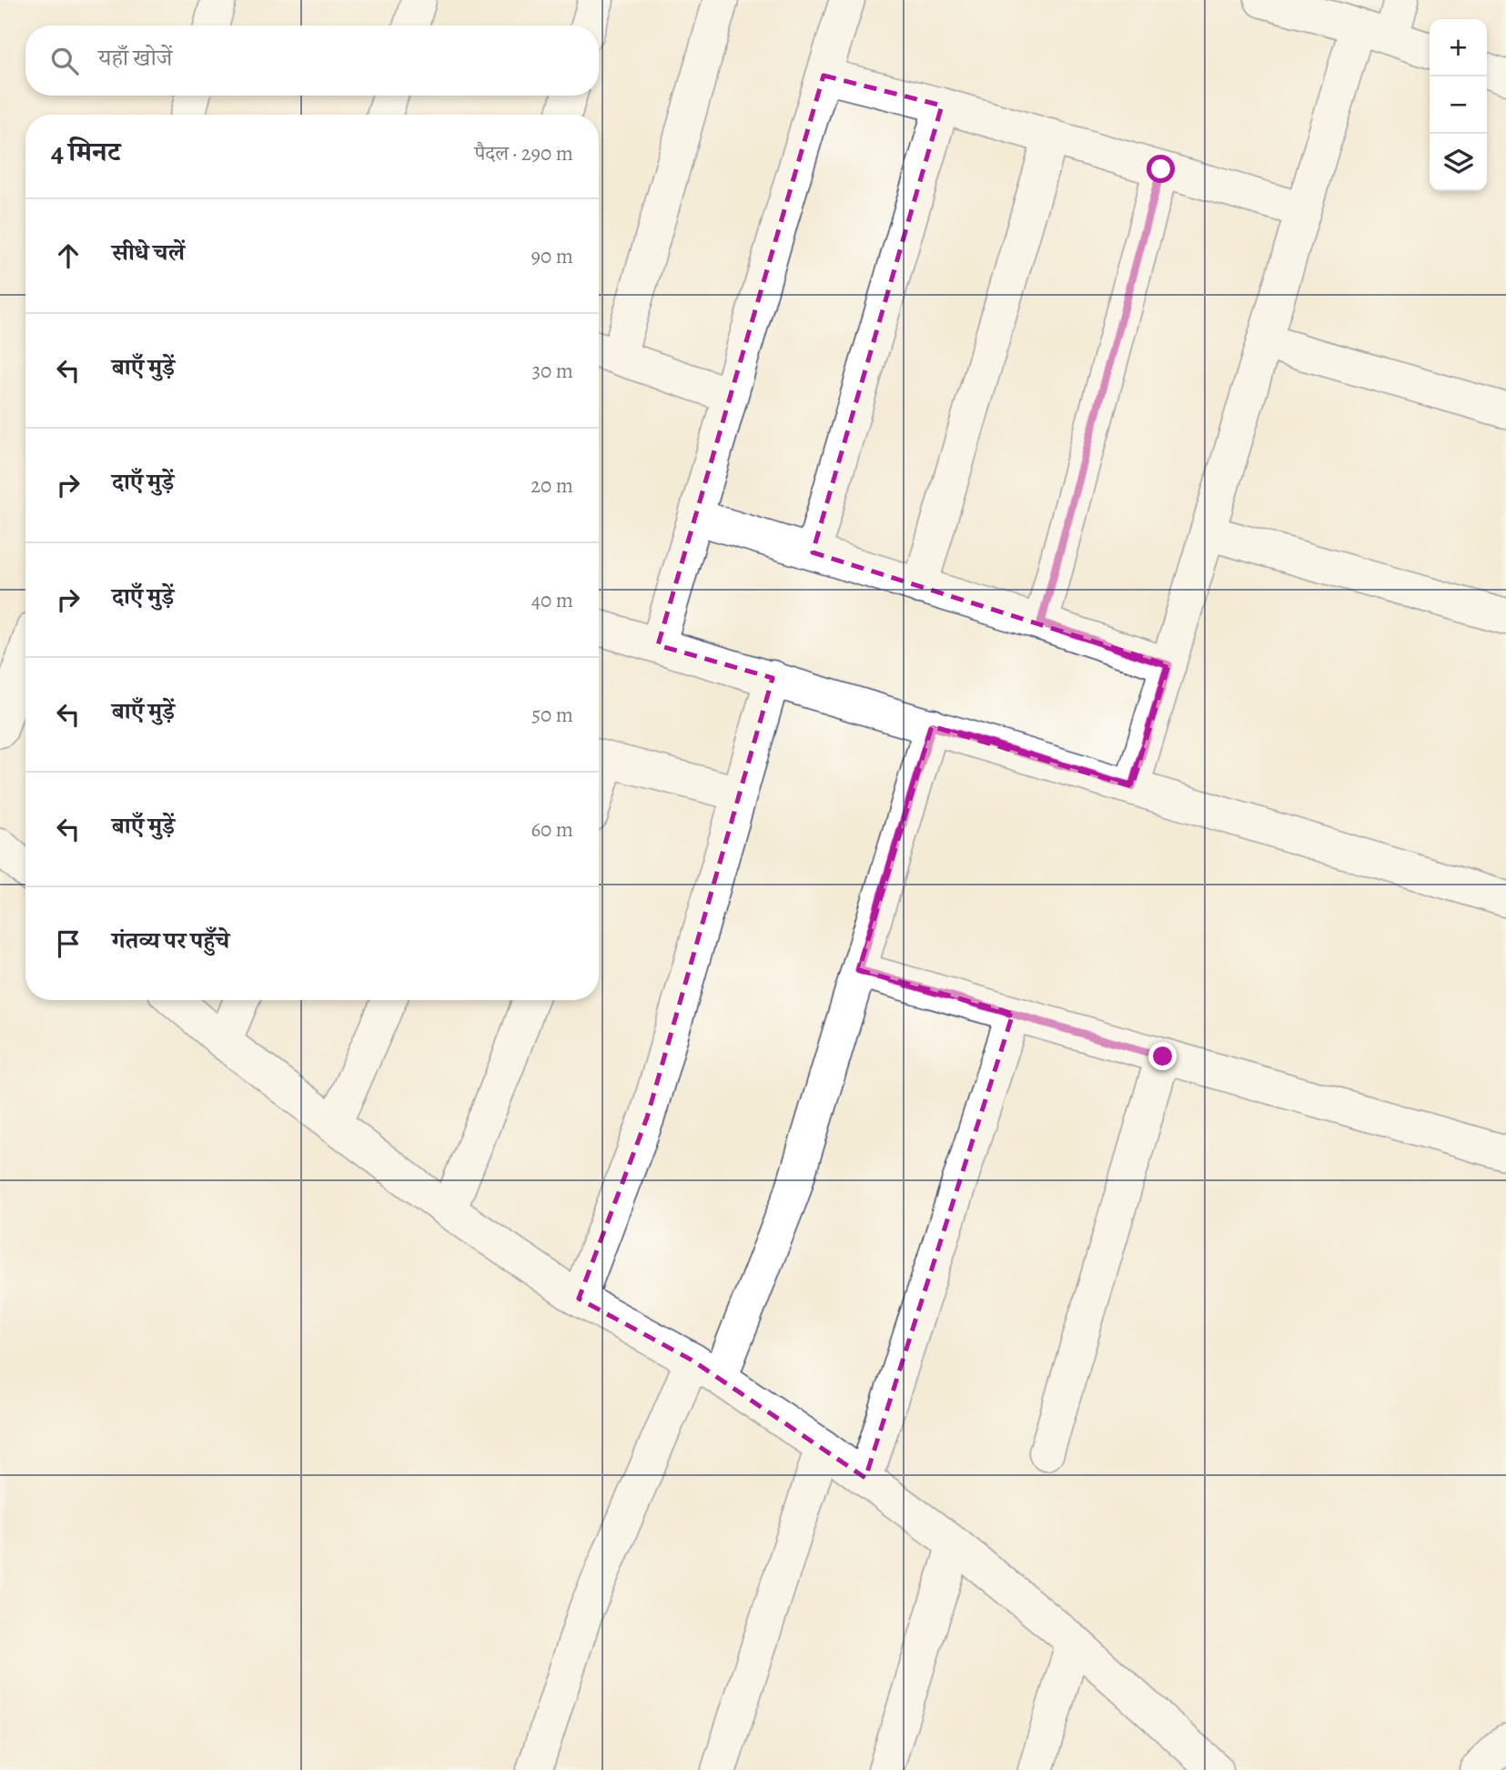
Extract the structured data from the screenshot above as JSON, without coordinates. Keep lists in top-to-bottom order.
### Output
{
  "page": {
    "map_buttons": ["+", "−"],
    "search": "यहाँ खोजें",
    "heading": ["4 मिनट", "पैदल · 290 m"],
    "list": [
      ["सीधे चलें", "90 m"],
      ["बाएँ मुड़ें", "30 m"],
      ["दाएँ मुड़ें", "20 m"],
      ["दाएँ मुड़ें", "40 m"],
      ["बाएँ मुड़ें", "50 m"],
      ["बाएँ मुड़ें", "60 m"],
      "गंतव्य पर पहुँचे"
    ]
  }
}
